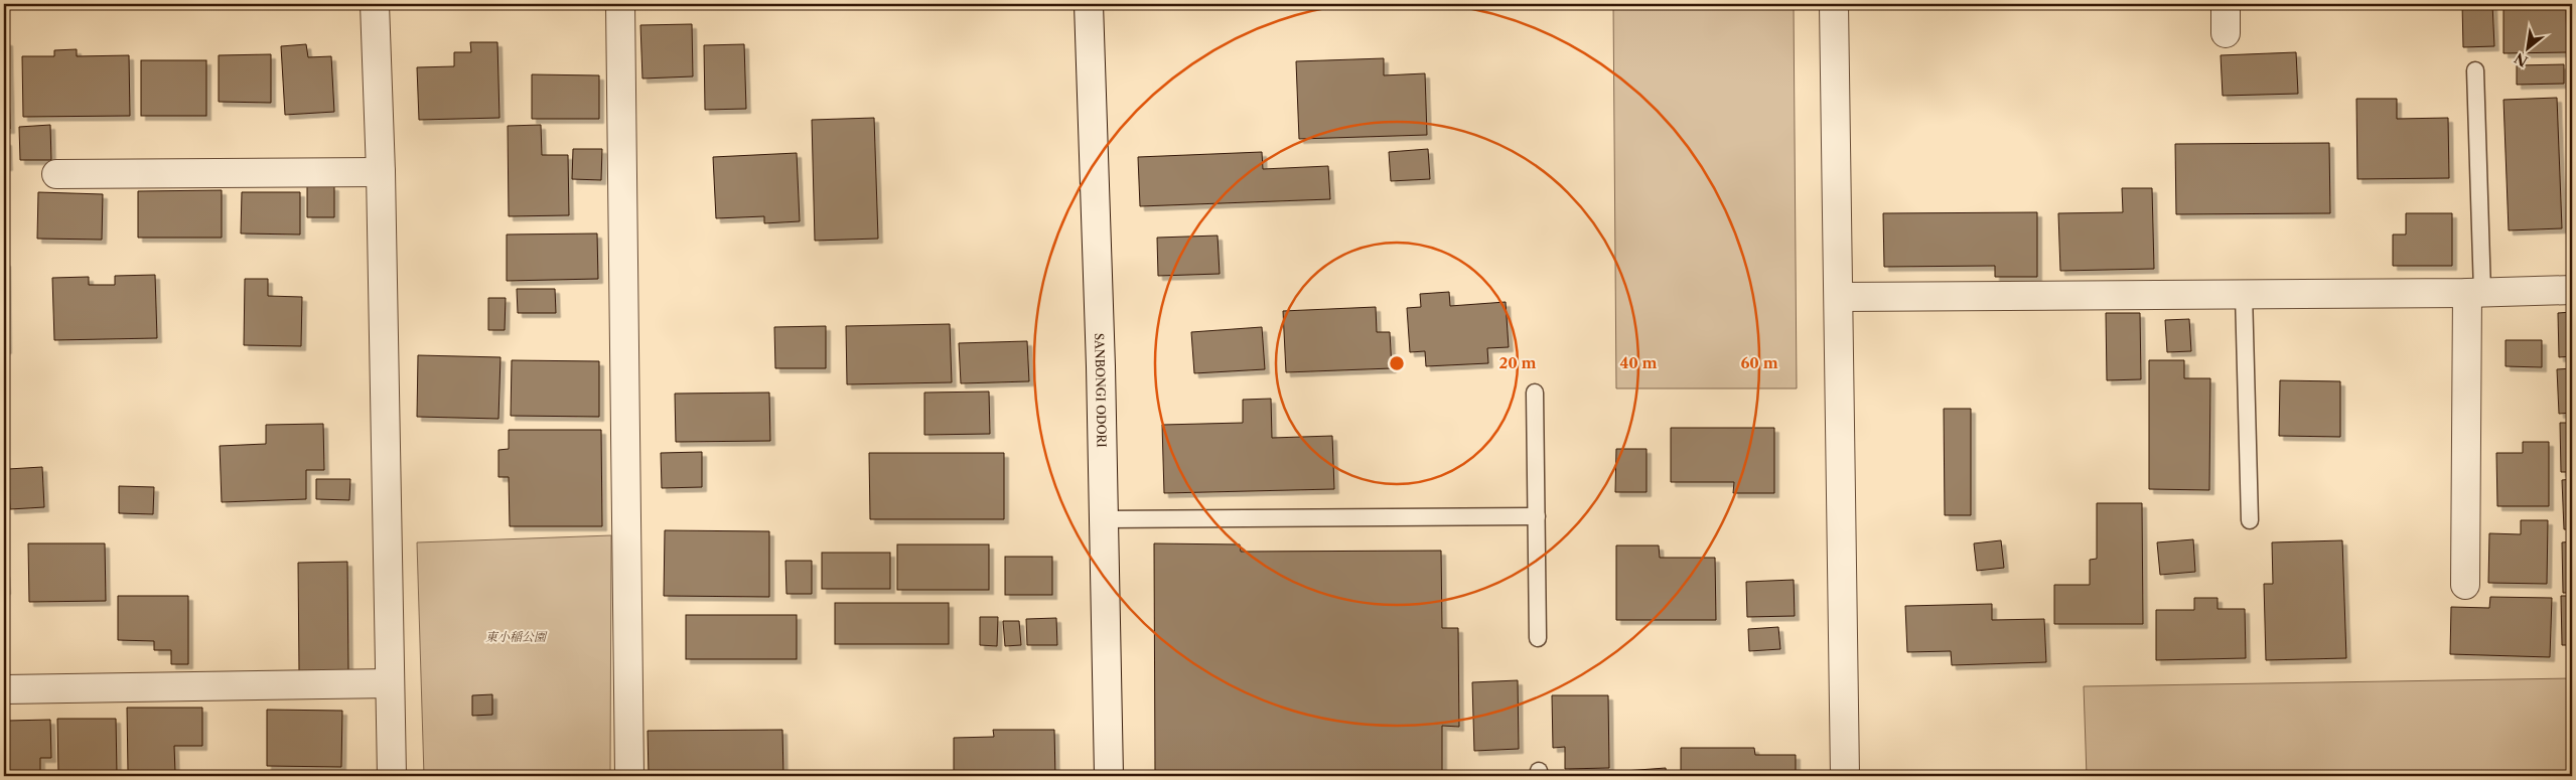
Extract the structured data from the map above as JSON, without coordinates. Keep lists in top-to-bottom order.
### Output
{
  "streets": {
    "street": ["SANBONGI ODORI"]
  },
  "parks": ["東小稲公園"],
  "north": "bottom left",
  "rings": ["20 m", "40 m", "60 m"]
}
